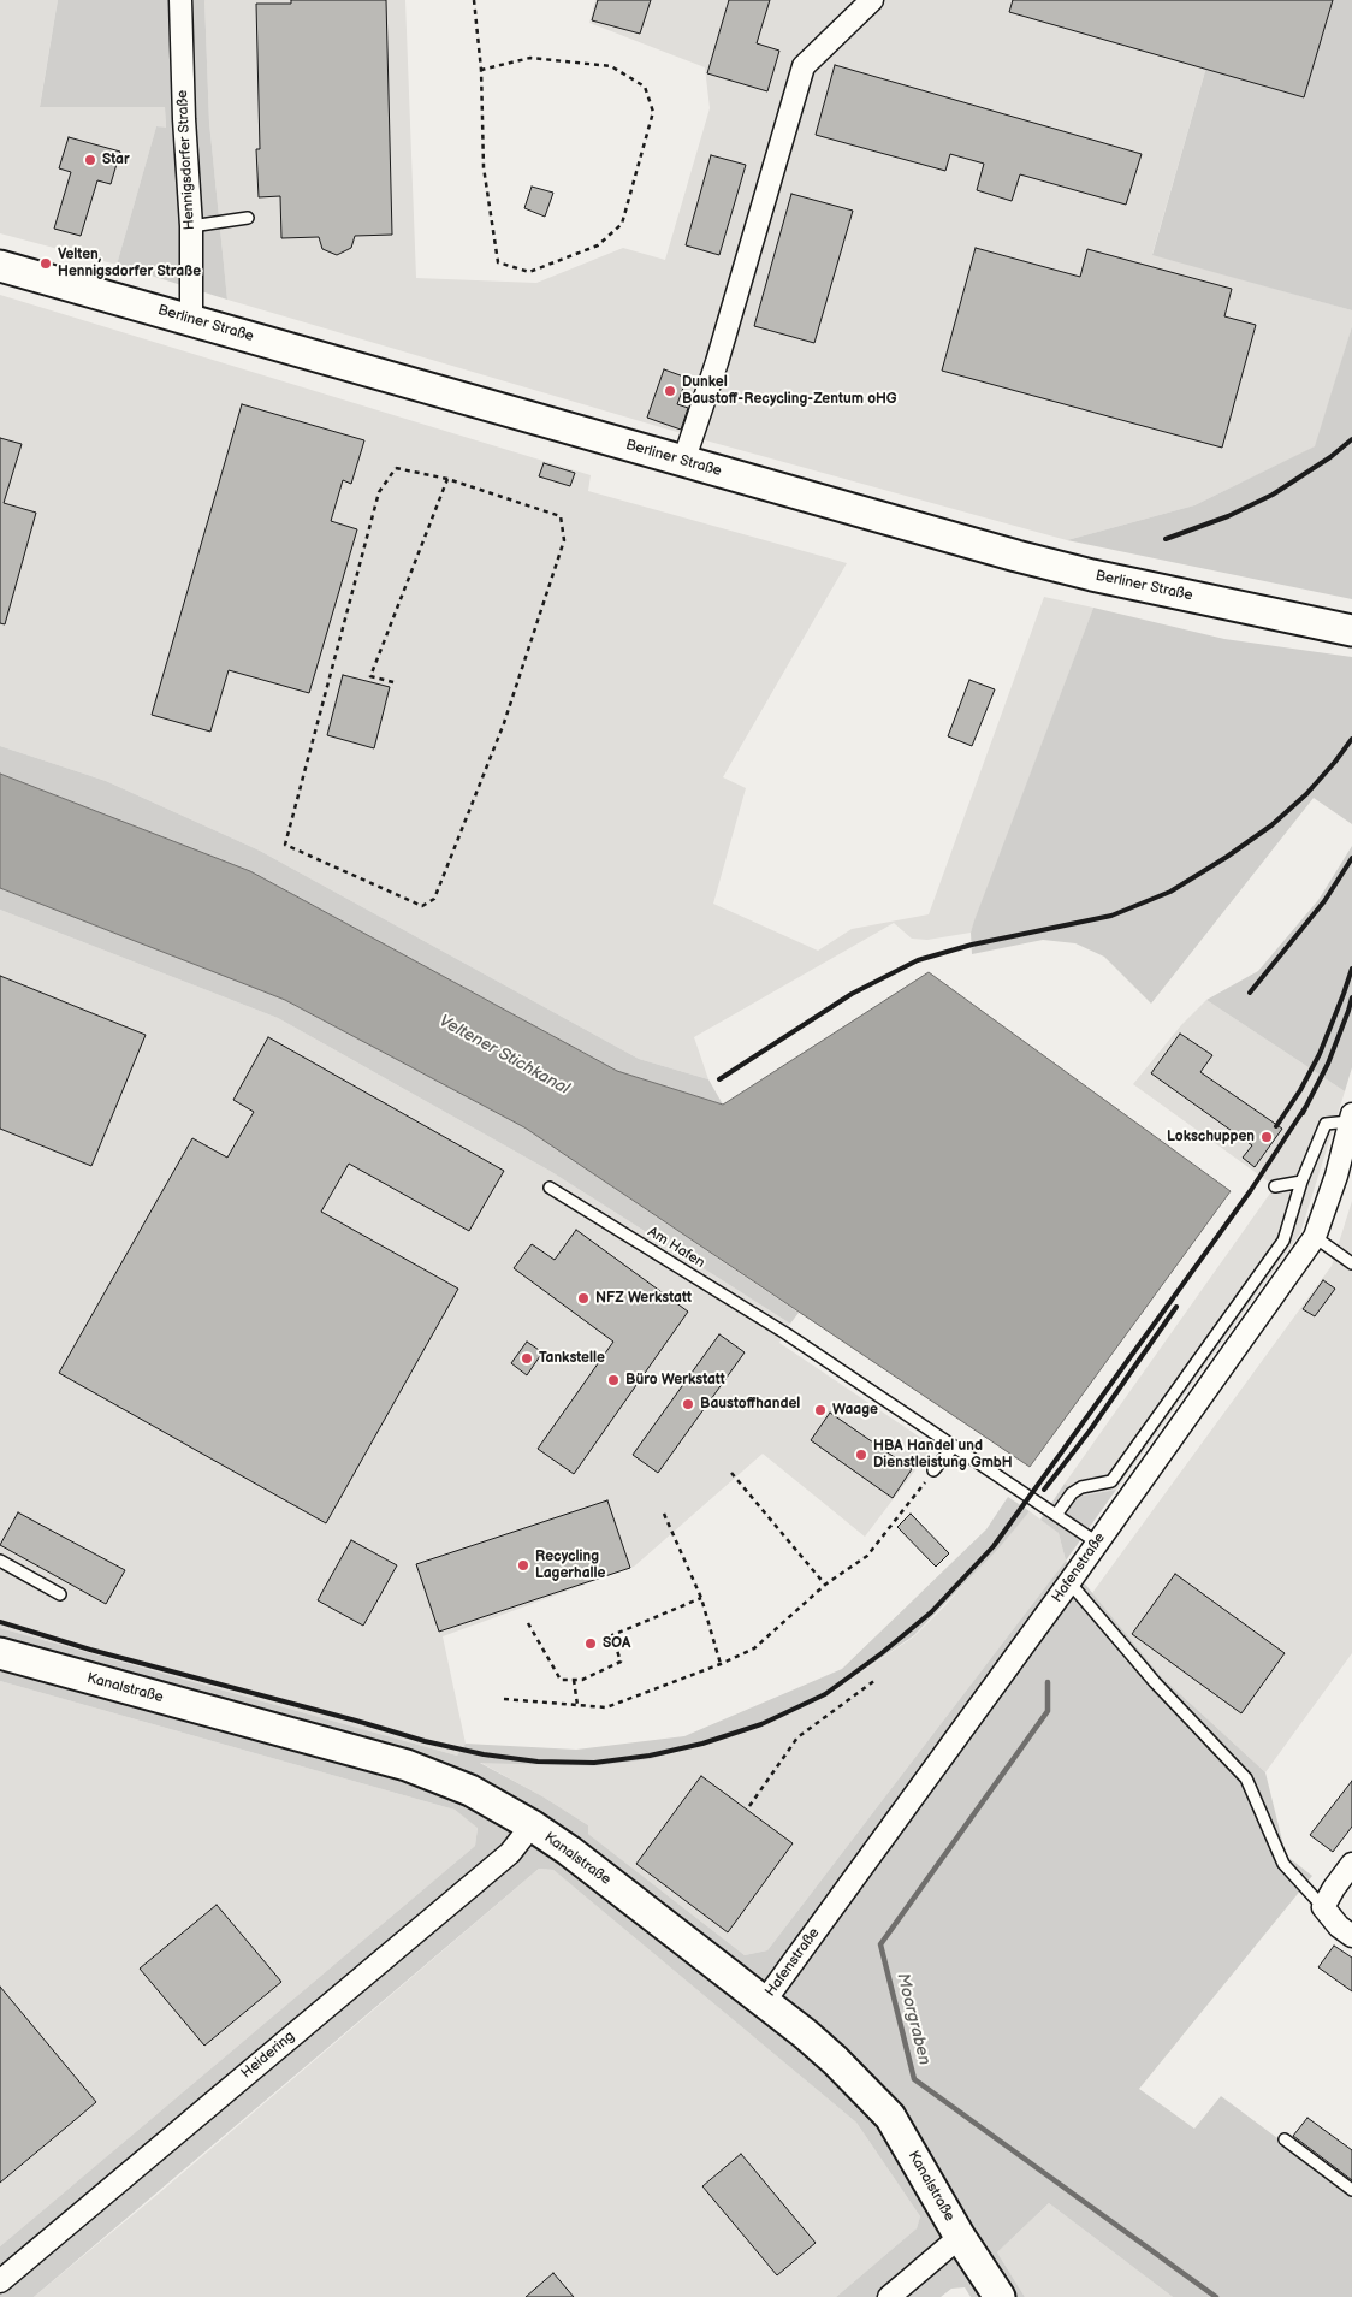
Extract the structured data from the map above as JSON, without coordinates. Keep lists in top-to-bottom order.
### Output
{
  "streets": {
    "main road": ["Berliner Straße", "Kanalstraße"],
    "street": ["Hennigsdorfer Straße", "Hafenstraße", "Heidering"],
    "lane": ["Am Hafen"]
  },
  "crossings": [
    ["Hennigsdorfer Straße", "Berliner Straße"],
    ["Hafenstraße", "Kanalstraße"],
    ["Kanalstraße", "Heidering"]
  ],
  "water": ["Veltener Stichkanal", "Moorgraben"],
  "places": [
    "Star",
    "Velten, Hennigsdorfer Straße",
    "Dunkel Baustoff-Recycling-Zentum oHG",
    "Lokschuppen",
    "NFZ Werkstatt",
    "Tankstelle",
    "Büro Werkstatt",
    "Baustoffhandel",
    "Waage",
    "HBA Handel und Dienstleistung GmbH",
    "Recycling Lagerhalle",
    "SOA"
  ]
}
